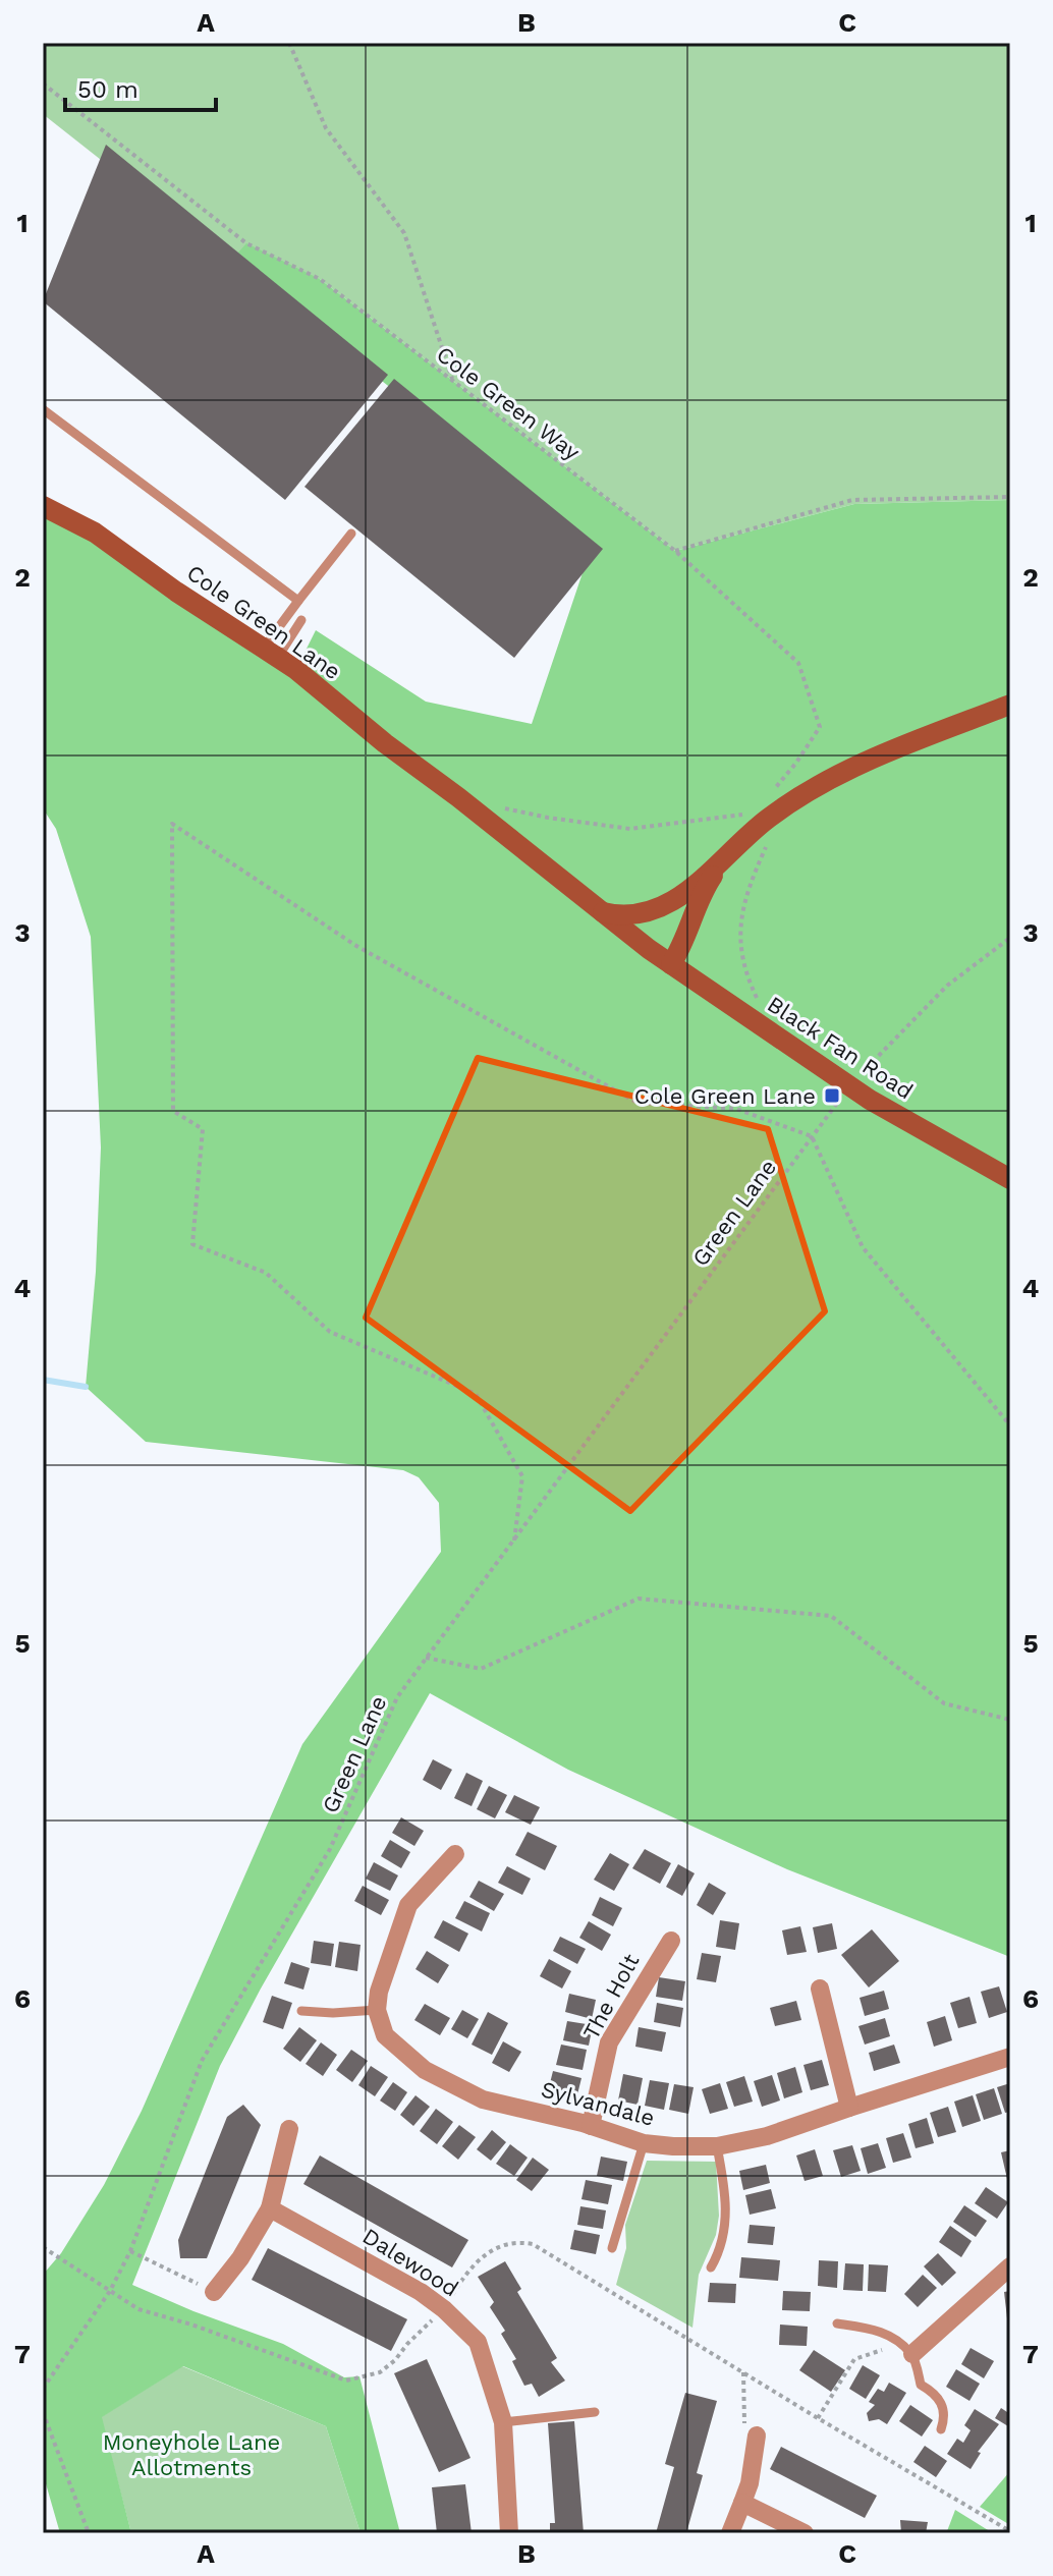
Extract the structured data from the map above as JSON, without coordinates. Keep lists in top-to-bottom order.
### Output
{
  "streets": {
    "main road": ["Cole Green Lane", "Black Fan Road"],
    "street": ["The Holt", "Sylvandale", "Dalewood"],
    "path": ["Cole Green Way", "Green Lane"]
  },
  "crossings": [
    ["Cole Green Lane", "Black Fan Road"],
    ["The Holt", "Sylvandale"]
  ],
  "parks": ["Moneyhole Lane Allotments"],
  "places": {
    "transit": ["Cole Green Lane"]
  },
  "scale_bar": "50 m",
  "grid": {
    "columns": ["A", "B", "C"],
    "rows": [
      "1",
      "2",
      "3",
      "4",
      "5",
      "6",
      "7"
    ]
  }
}
